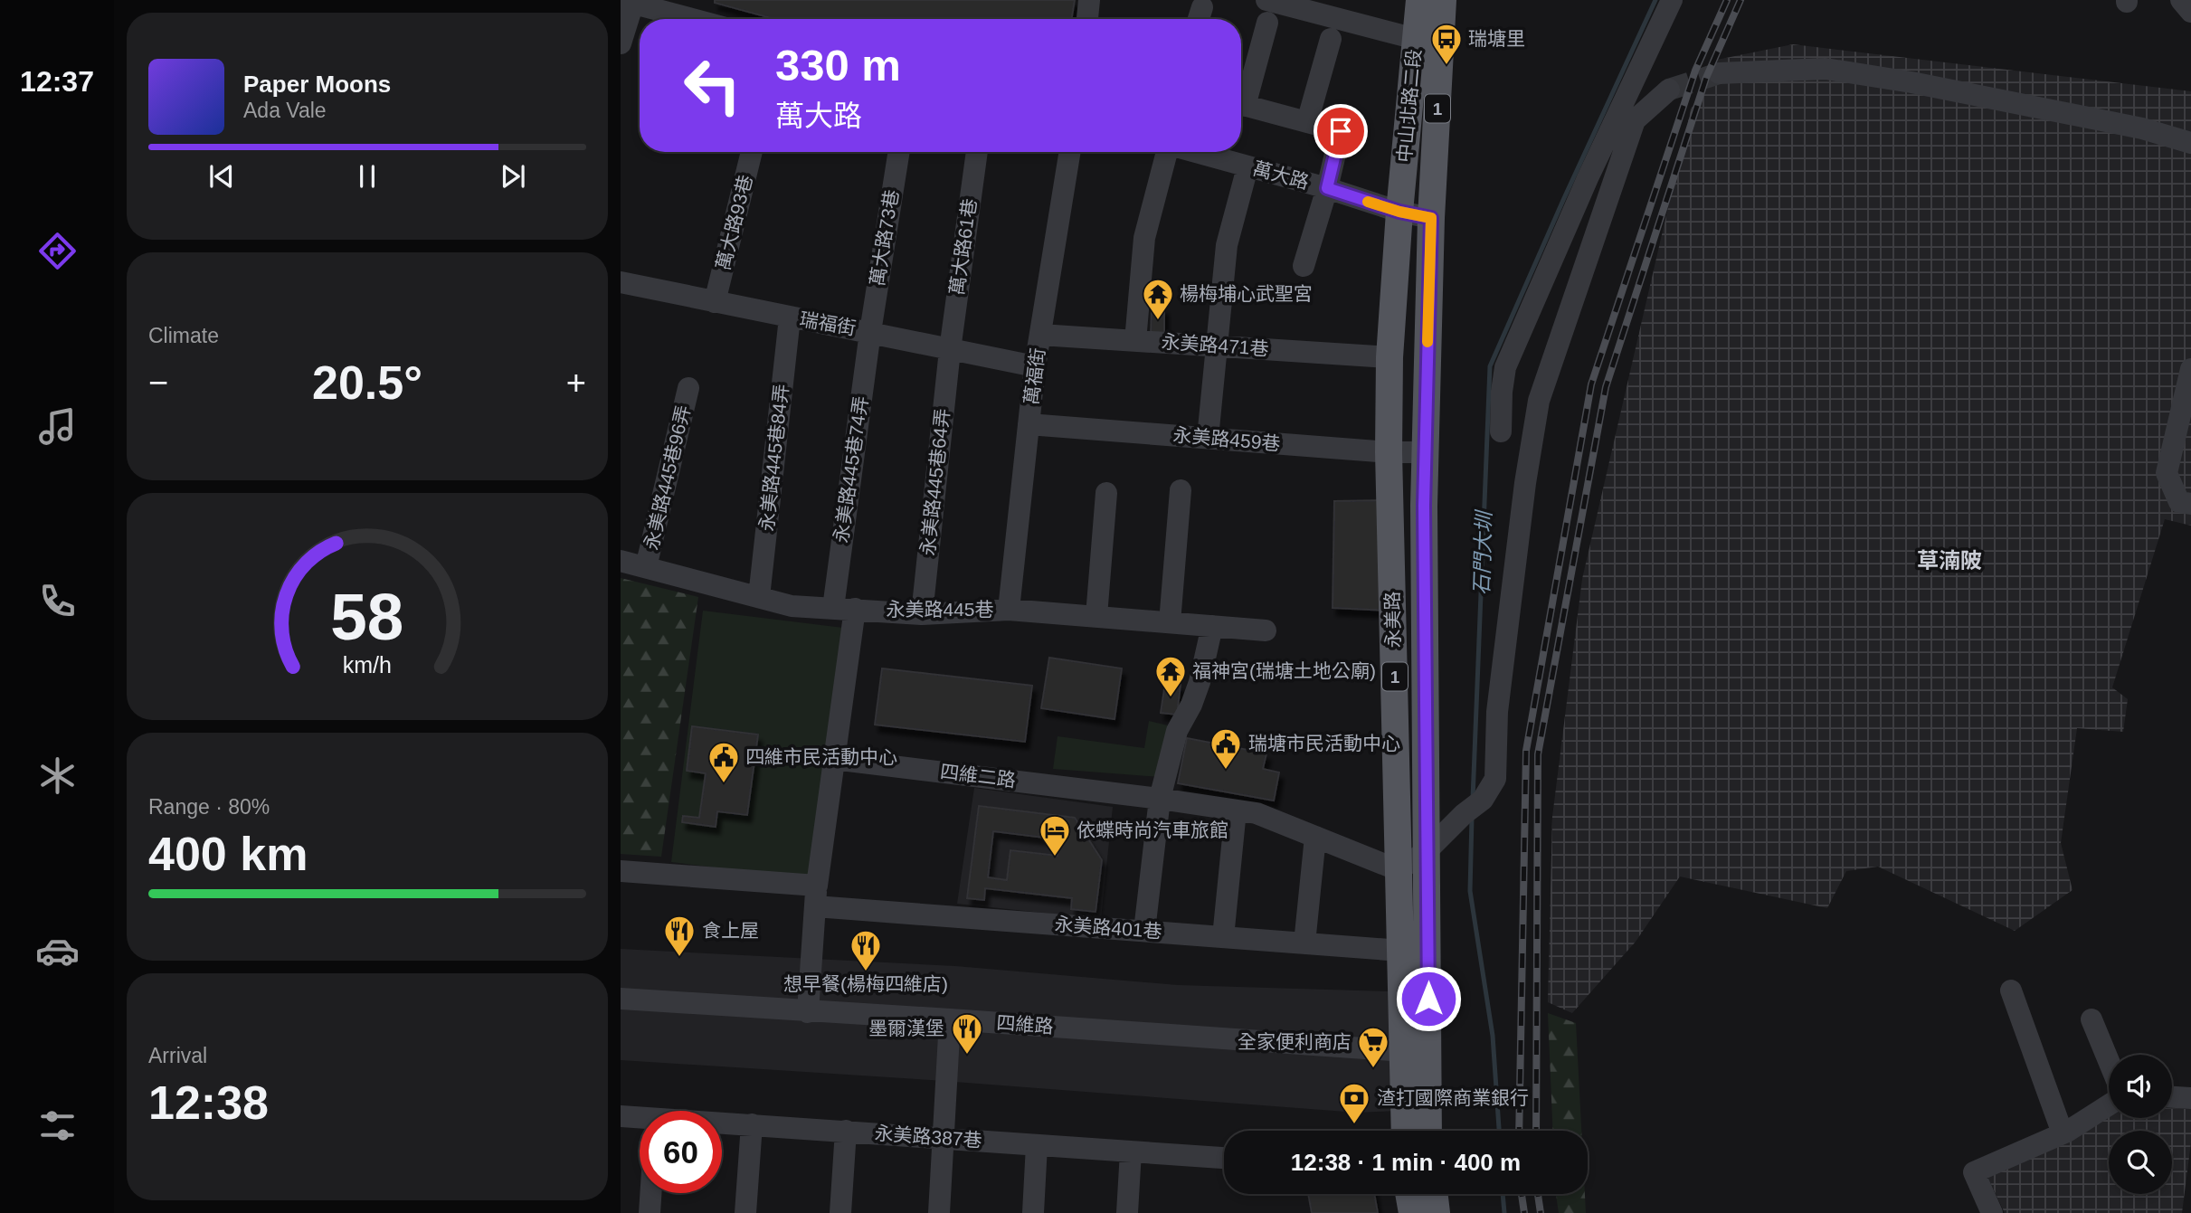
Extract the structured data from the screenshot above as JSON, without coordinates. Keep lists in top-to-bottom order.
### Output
{
  "streets": {
    "main road": ["中山北路二段", "1", "永美路"],
    "street": [
      "萬大路",
      "萬大路93巷",
      "萬大路73巷",
      "萬大路61巷",
      "瑞福街",
      "永美路471巷",
      "萬福街",
      "永美路459巷",
      "永美路445巷84弄",
      "永美路445巷74弄",
      "永美路445巷96弄",
      "永美路445巷64弄",
      "永美路445巷",
      "四維二路",
      "永美路401巷",
      "四維路",
      "永美路387巷"
    ]
  },
  "crossings": [
    ["中山北路二段", "萬大路"],
    ["中山北路二段", "永美路"],
    ["萬大路", "永美路"],
    ["萬大路93巷", "瑞福街"],
    ["萬大路73巷", "瑞福街"],
    ["萬大路73巷", "永美路445巷74弄"],
    ["萬大路61巷", "瑞福街"],
    ["萬大路61巷", "永美路445巷64弄"],
    ["瑞福街", "萬福街"],
    ["瑞福街", "永美路445巷84弄"],
    ["瑞福街", "永美路445巷74弄"],
    ["瑞福街", "永美路445巷64弄"],
    ["永美路471巷", "萬福街"],
    ["永美路471巷", "永美路"],
    ["萬福街", "永美路459巷"],
    ["萬福街", "永美路445巷"],
    ["永美路459巷", "永美路"],
    ["永美路445巷84弄", "永美路445巷"],
    ["永美路445巷74弄", "永美路445巷"],
    ["永美路445巷74弄", "四維二路"],
    ["永美路445巷96弄", "永美路445巷"],
    ["永美路445巷64弄", "永美路445巷"],
    ["永美路", "四維二路"],
    ["永美路", "永美路401巷"],
    ["永美路", "四維路"]
  ],
  "districts": ["草湳陂"],
  "water": ["石門大圳"],
  "places": {
    "bus stop": ["瑞塘里"],
    "temple": ["楊梅埔心武聖宮", "福神宮(瑞塘土地公廟)"],
    "public building": ["瑞塘市民活動中心", "四維市民活動中心"],
    "hotel": ["依蝶時尚汽車旅館"],
    "restaurant": ["食上屋", "想早餐(楊梅四維店)", "墨爾漢堡"],
    "supermarket": ["全家便利商店"],
    "bank": ["渣打國際商業銀行"]
  },
  "page": {
    "tabs": "12:37",
    "turn": ["330 m", "萬大路"],
    "song": ["Paper Moons", "Ada Vale"],
    "tile": [
      "Climate",
      ["Range · 80%", "400 km"],
      ["Arrival", "12:38"]
    ],
    "heat": ["−", "20.5°", "+"],
    "limit": "60",
    "trip": "12:38 · 1 min · 400 m",
    "gauge": ["58", "km/h"]
  }
}
